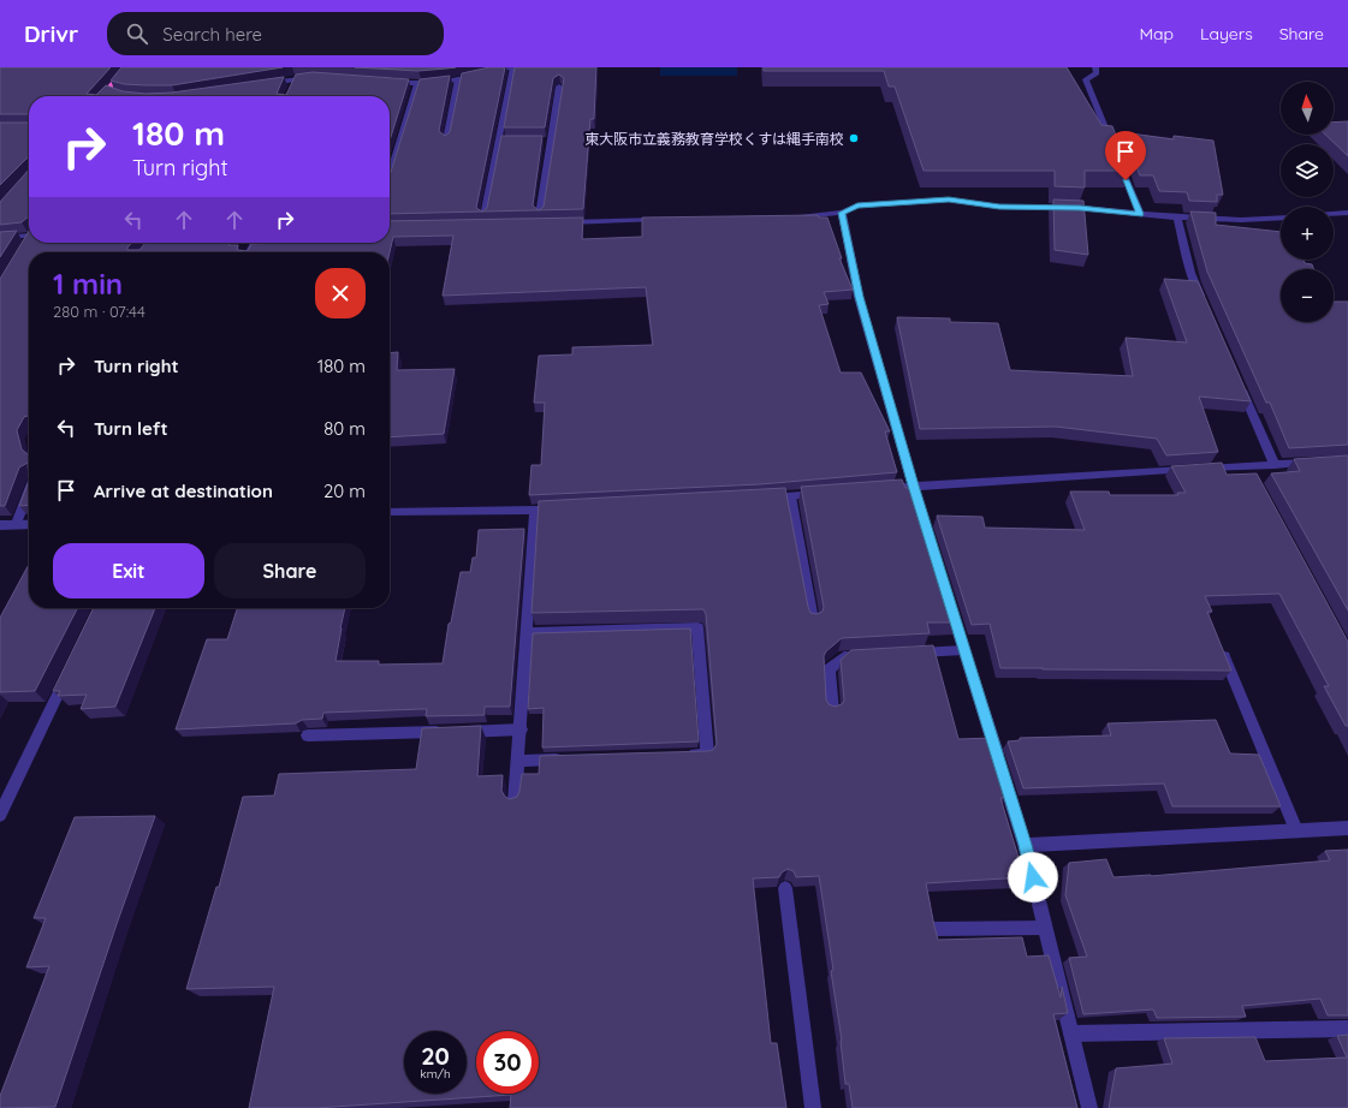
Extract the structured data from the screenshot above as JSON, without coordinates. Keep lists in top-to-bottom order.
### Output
{
  "places": ["東大阪市立義務教育学校くすは縄手南校"],
  "north": "top",
  "page": {
    "header": "Drivr",
    "search": "Search here",
    "nav": ["Map", "Layers", "Share"],
    "map_buttons": ["+", "−"],
    "turn": ["180 m", "Turn right"],
    "heading": ["1 min", "280 m · 07:44"],
    "list": [
      {
        "name": "Turn right",
        "value": "180 m"
      },
      {
        "name": "Turn left",
        "value": "80 m"
      },
      {
        "name": "Arrive at destination",
        "value": "20 m"
      }
    ],
    "buttons": ["Exit", "Share"],
    "speed": "20 km/h",
    "limit": "30"
  }
}
